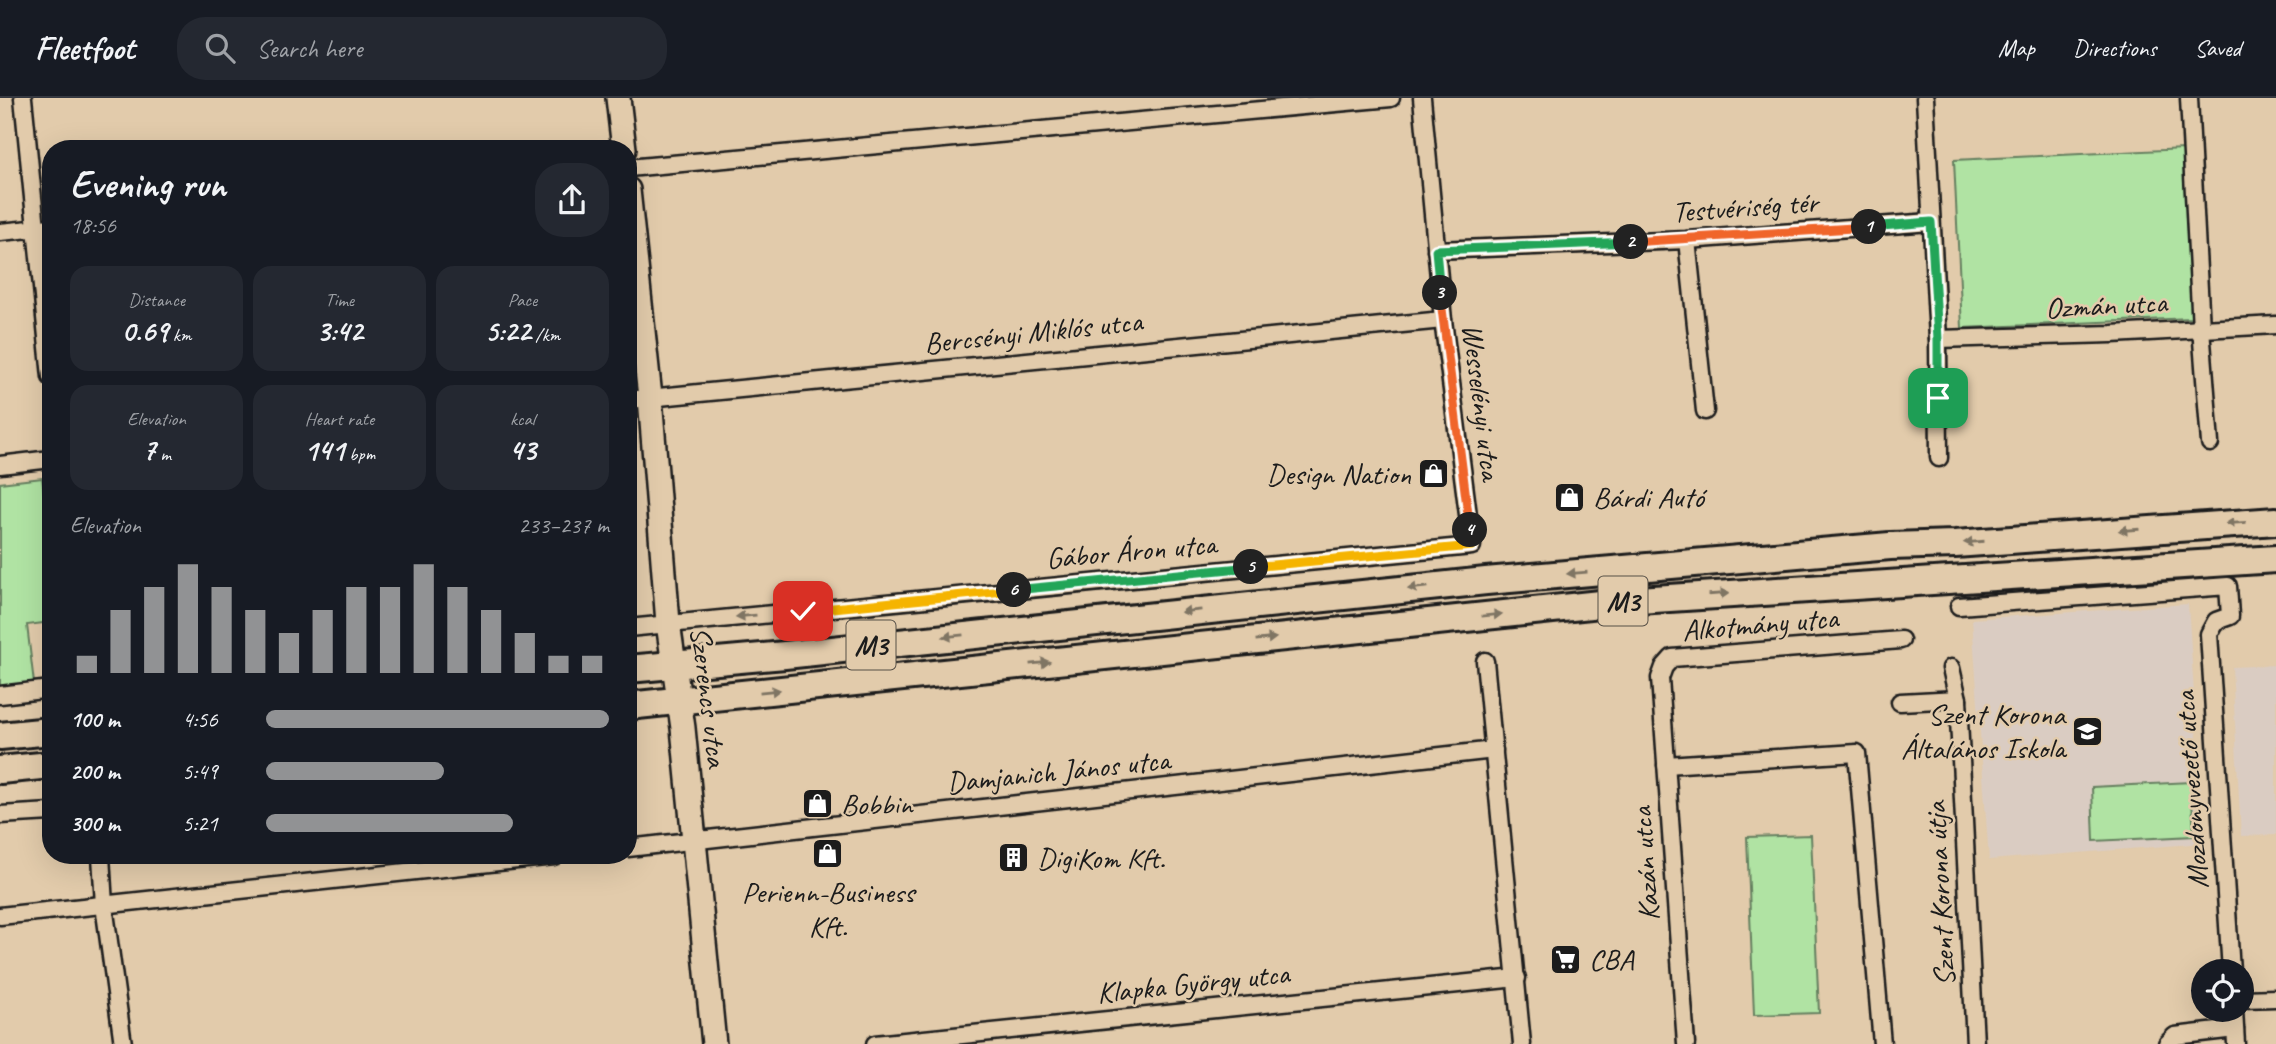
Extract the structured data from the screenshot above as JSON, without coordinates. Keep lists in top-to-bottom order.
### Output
{
  "streets": {
    "main road": ["M3"],
    "street": [
      "Testvériség tér",
      "Ozmán utca",
      "Bercsényi Miklós utca",
      "Wesselényi utca",
      "Gábor Áron utca",
      "Alkotmány utca",
      "Szerencs utca",
      "Damjanich János utca",
      "Mozdonyvezető utca",
      "Kazán utca",
      "Szent Korona útja",
      "Klapka György utca"
    ]
  },
  "crossings": [
    ["Testvériség tér", "Wesselényi utca"],
    ["Bercsényi Miklós utca", "Wesselényi utca"],
    ["Bercsényi Miklós utca", "Szerencs utca"],
    ["Wesselényi utca", "Gábor Áron utca"],
    ["Gábor Áron utca", "Szerencs utca"],
    ["M3", "Szerencs utca"],
    ["Alkotmány utca", "Kazán utca"],
    ["Szerencs utca", "Damjanich János utca"]
  ],
  "one_way": ["Gábor Áron utca"],
  "places": {
    "shop": [
      "Design Nation",
      "Bárdi Autó",
      "Bobbin",
      "Perienn-Business Kft."
    ],
    "school or university": ["Szent Korona Általános Iskola"],
    "building": ["DigiKom Kft."],
    "supermarket": ["CBA"]
  },
  "page": {
    "header": "Fleetfoot",
    "search": "Search here",
    "nav": ["Map", "Directions", "Saved"],
    "heading": ["Evening run", "18:56"],
    "pins": [
      "1",
      "2",
      "3",
      "4",
      "5",
      "6"
    ],
    "stats": [
      ["Distance", "0.69 km"],
      ["Time", "3:42"],
      ["Pace", "5:22 /km"],
      ["Elevation", "7 m"],
      ["Heart rate", "141 bpm"],
      ["kcal", "43"]
    ],
    "chart": ["Elevation", "233–237 m"],
    "list": [
      {
        "name": "100 m",
        "note": "4:56"
      },
      {
        "name": "200 m",
        "note": "5:49"
      },
      {
        "name": "300 m",
        "note": "5:21"
      }
    ]
  }
}
